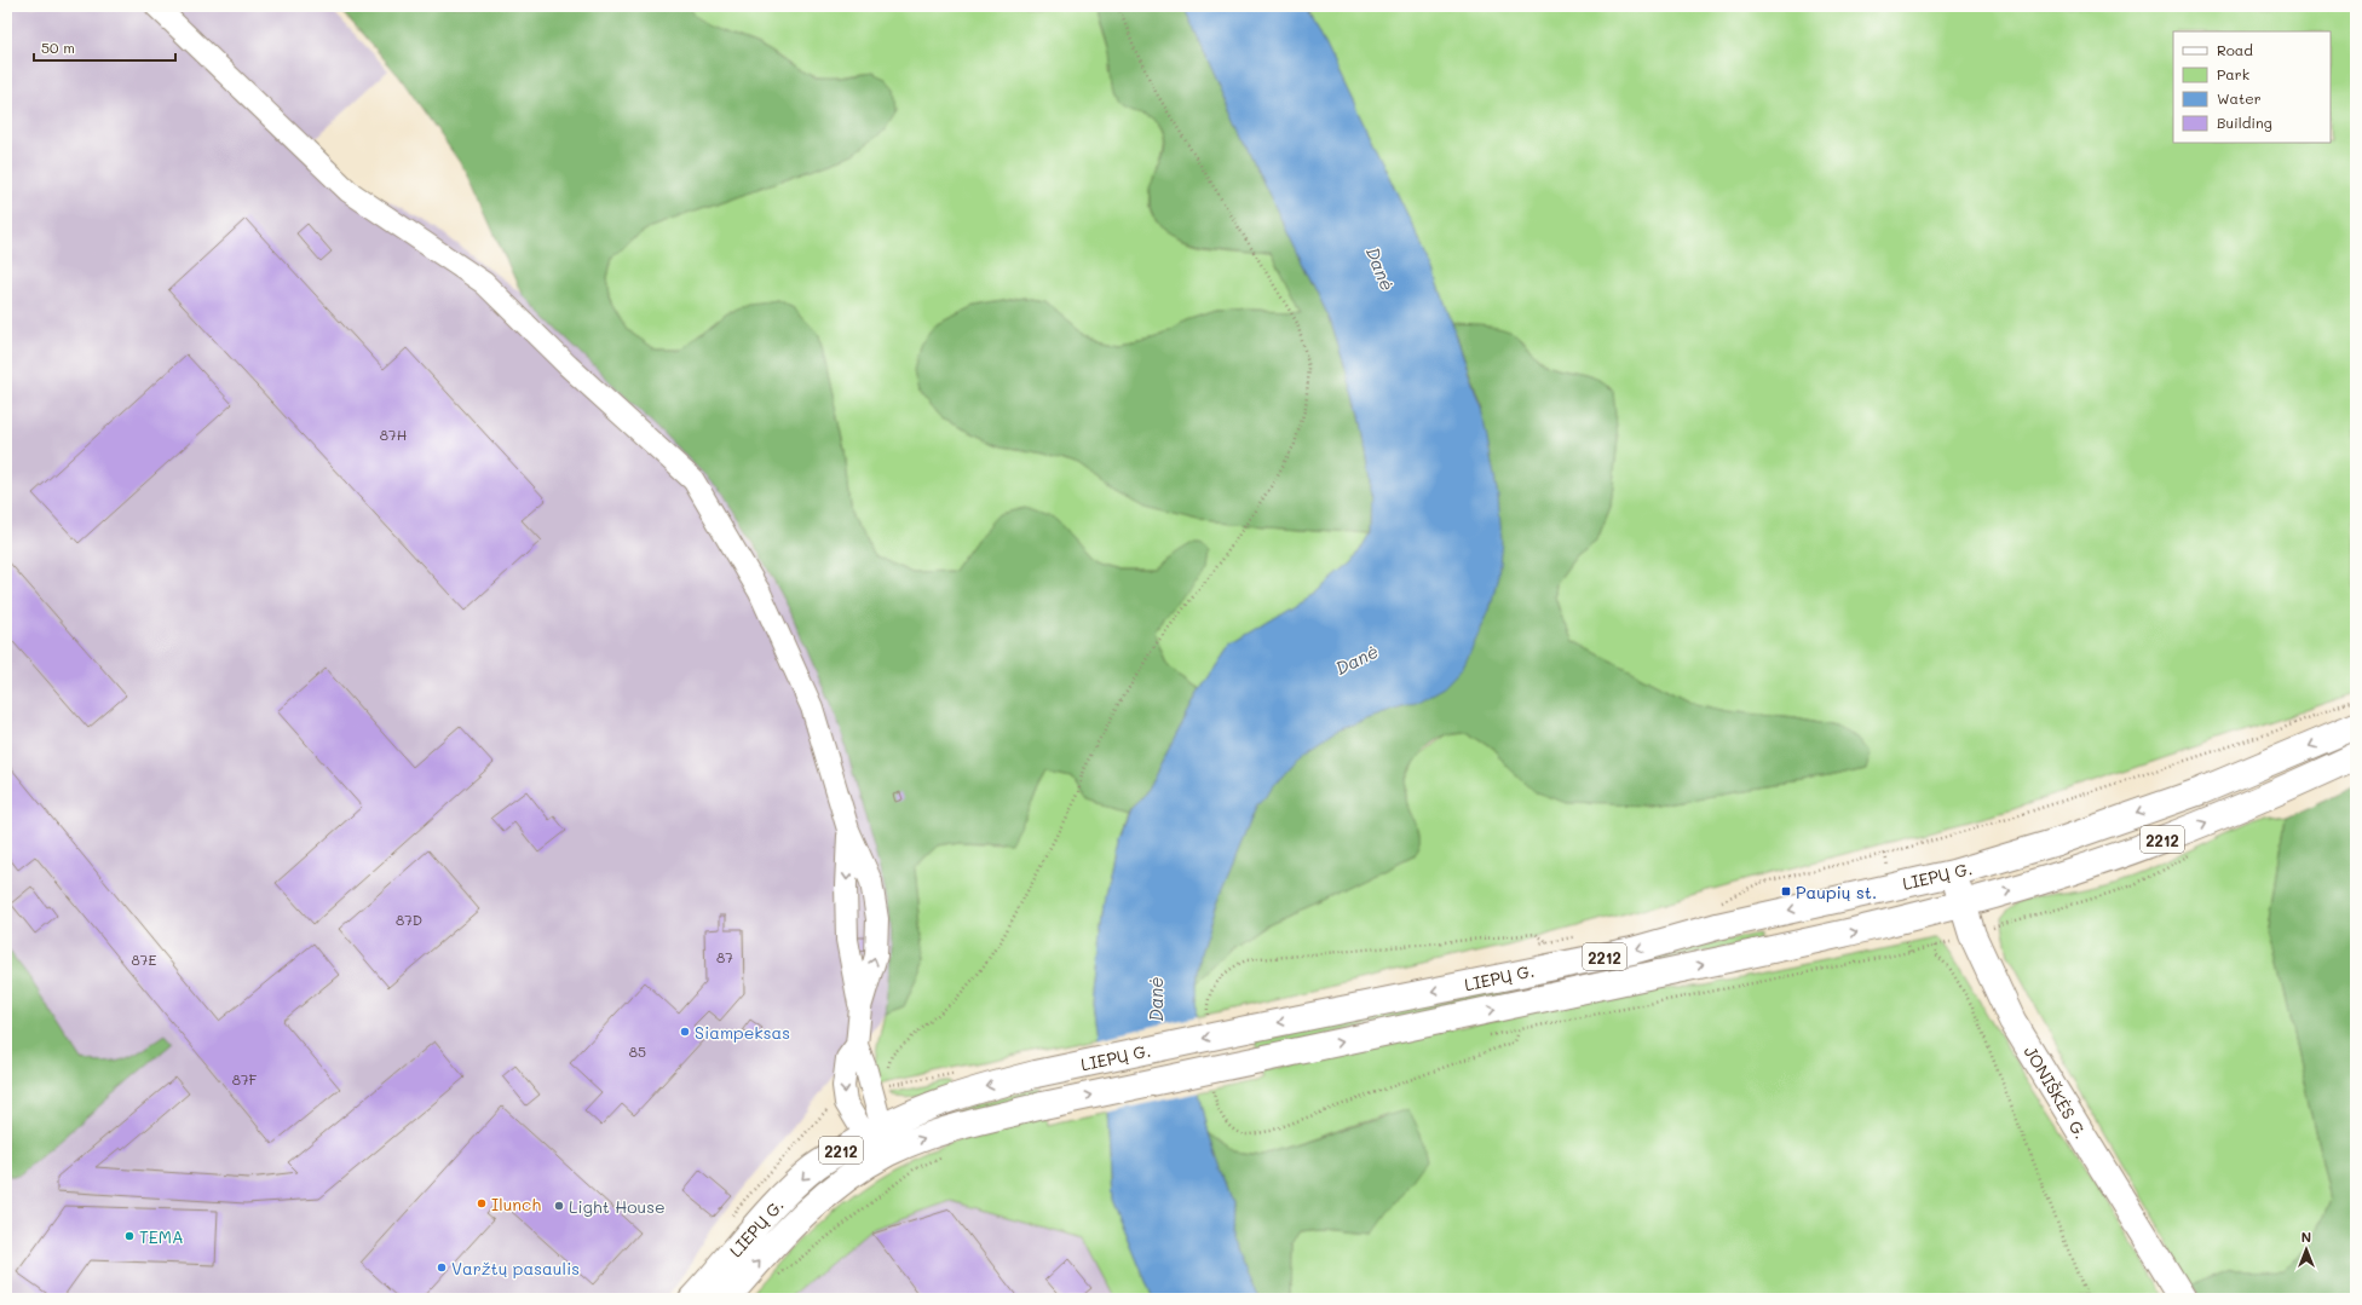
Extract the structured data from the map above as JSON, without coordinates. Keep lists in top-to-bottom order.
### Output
{
  "streets": {
    "main road": ["2212", "LIEPŲ G.", "JONIŠKĖS G."]
  },
  "crossings": [
    ["LIEPŲ G.", "JONIŠKĖS G."]
  ],
  "water": ["Danė"],
  "places": {
    "transit": ["Paupių st."],
    "other": [
      "Siampeksas",
      "Ilunch",
      "Light House",
      "TEMA",
      "Varžtų pasaulis"
    ]
  },
  "house_numbers": [
    "87H",
    "87D",
    "87",
    "87E",
    "85",
    "87F"
  ],
  "legend": [
    "Road",
    "Park",
    "Water",
    "Building"
  ],
  "scale_bar": "50 m",
  "north": "top"
}
